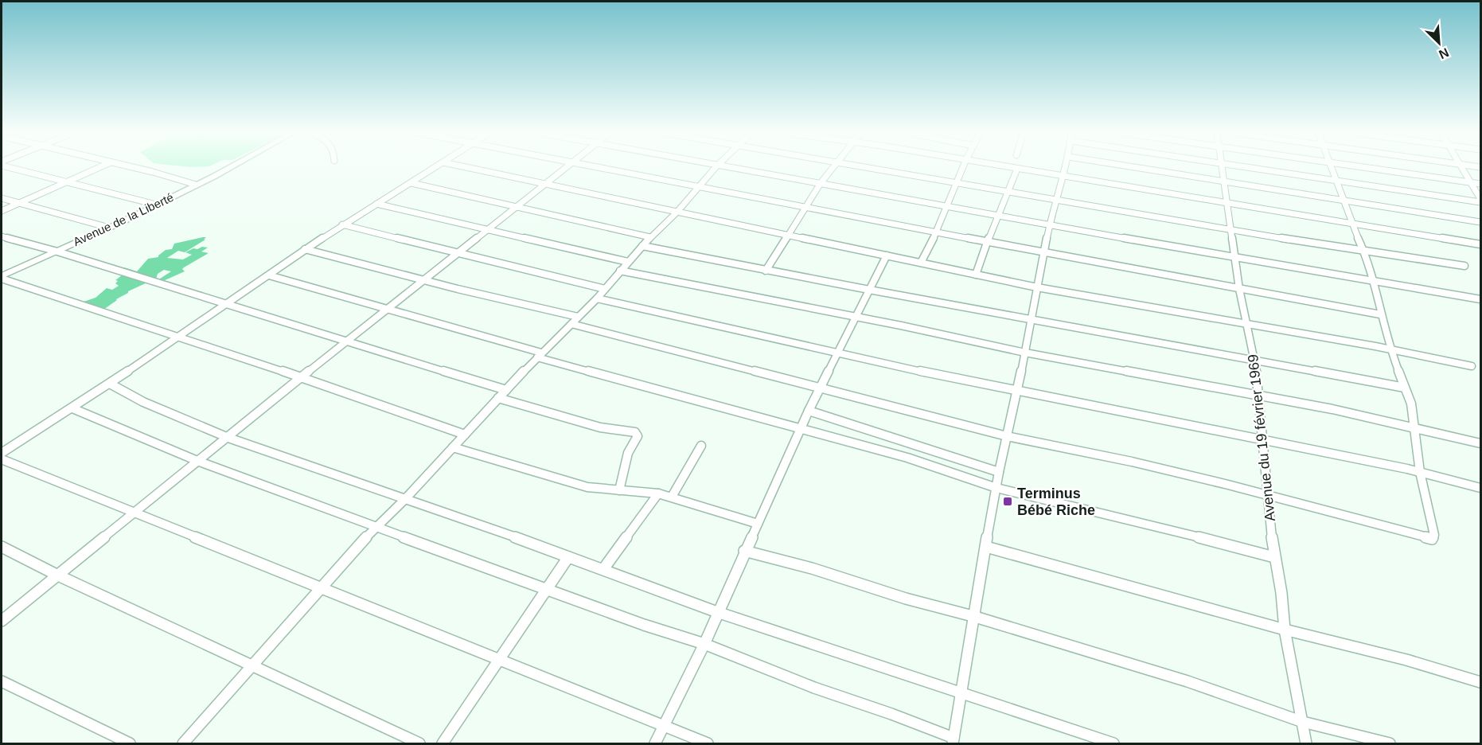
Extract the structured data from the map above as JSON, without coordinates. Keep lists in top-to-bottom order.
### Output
{
  "streets": {
    "street": ["Avenue de la Liberté", "Avenue du 19 février 1969"]
  },
  "places": {
    "transit": ["Terminus Bébé Riche"]
  },
  "north": "bottom right"
}
